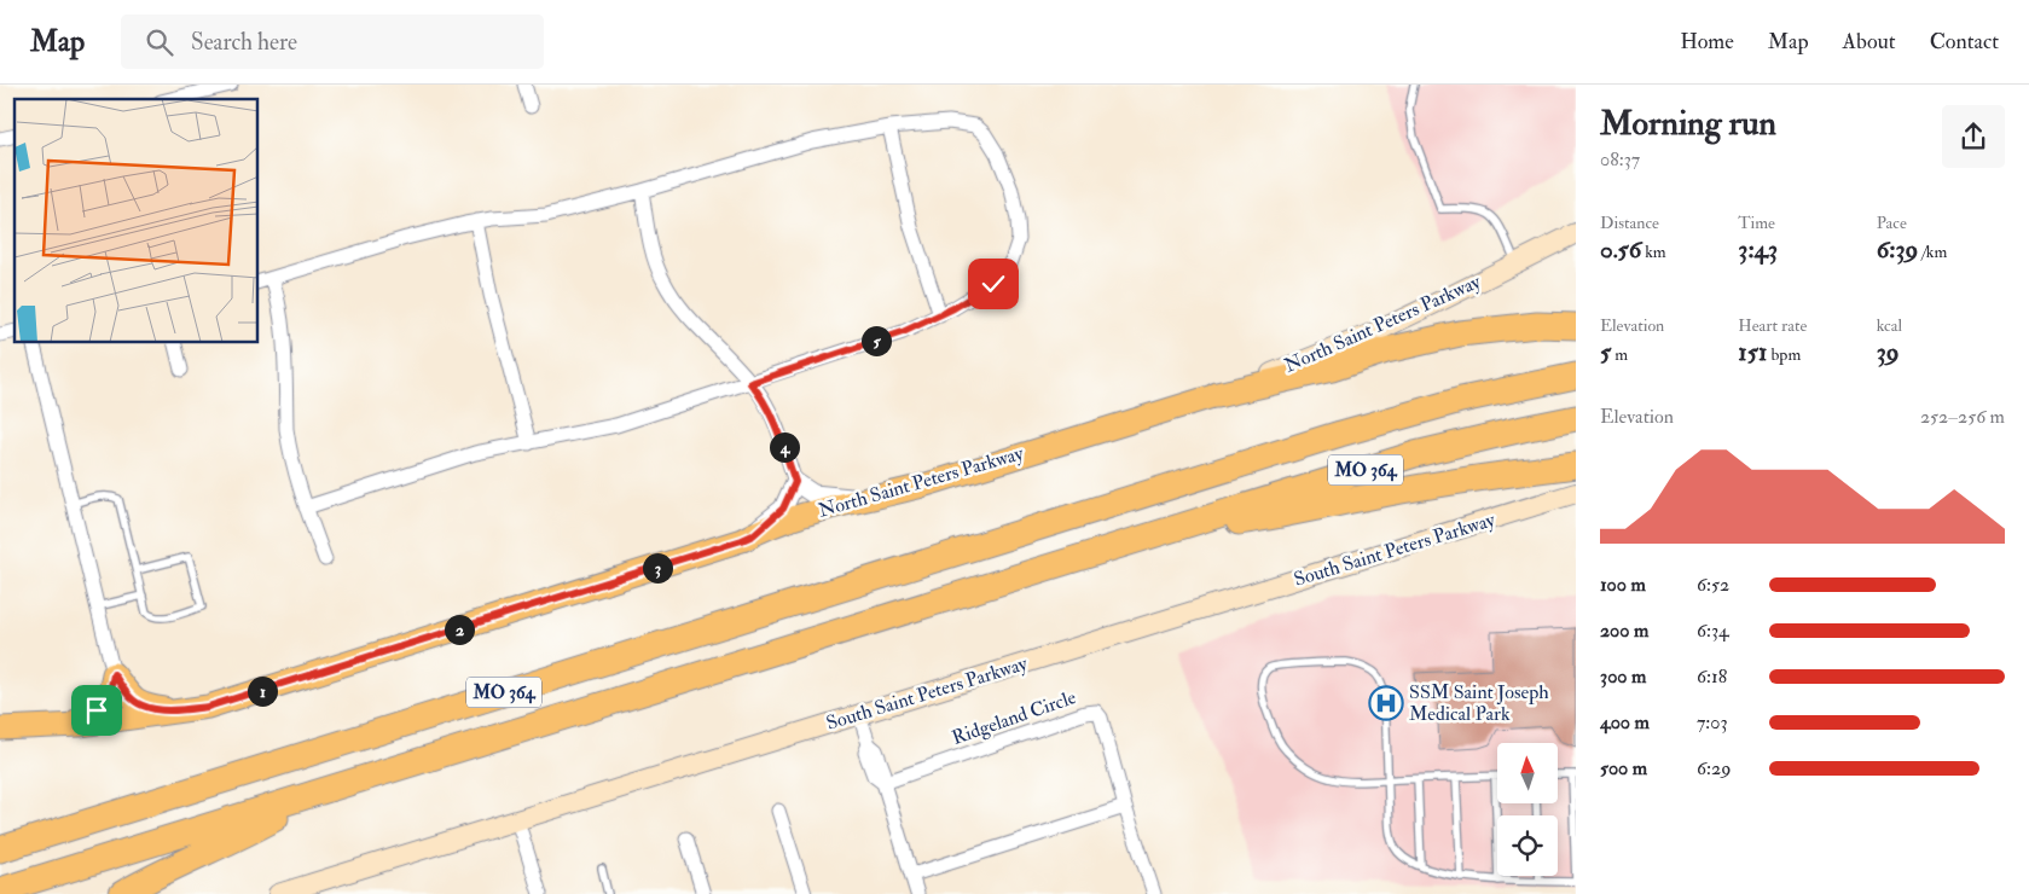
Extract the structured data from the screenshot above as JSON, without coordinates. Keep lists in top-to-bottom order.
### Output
{
  "streets": {
    "highway": ["MO 364"],
    "main road": ["North Saint Peters Parkway", "South Saint Peters Parkway"],
    "street": ["Ridgeland Circle"]
  },
  "places": {
    "hospital": ["SSM Saint Joseph Medical Park"]
  },
  "north": "top",
  "page": {
    "header": "Map",
    "search": "Search here",
    "nav": [
      "Home",
      "Map",
      "About",
      "Contact"
    ],
    "heading": ["Morning run", "08:37"],
    "stats": [
      ["Distance", "0.56 km"],
      ["Time", "3:43"],
      ["Pace", "6:39 /km"],
      ["Elevation", "5 m"],
      ["Heart rate", "151 bpm"],
      ["kcal", "39"]
    ],
    "pins": [
      "5",
      "4",
      "3",
      "2",
      "1"
    ],
    "chart": ["Elevation", "252–256 m"],
    "list": [
      {
        "name": "100 m",
        "note": "6:52"
      },
      {
        "name": "200 m",
        "note": "6:34"
      },
      {
        "name": "300 m",
        "note": "6:18"
      },
      {
        "name": "400 m",
        "note": "7:03"
      },
      {
        "name": "500 m",
        "note": "6:29"
      }
    ]
  }
}
